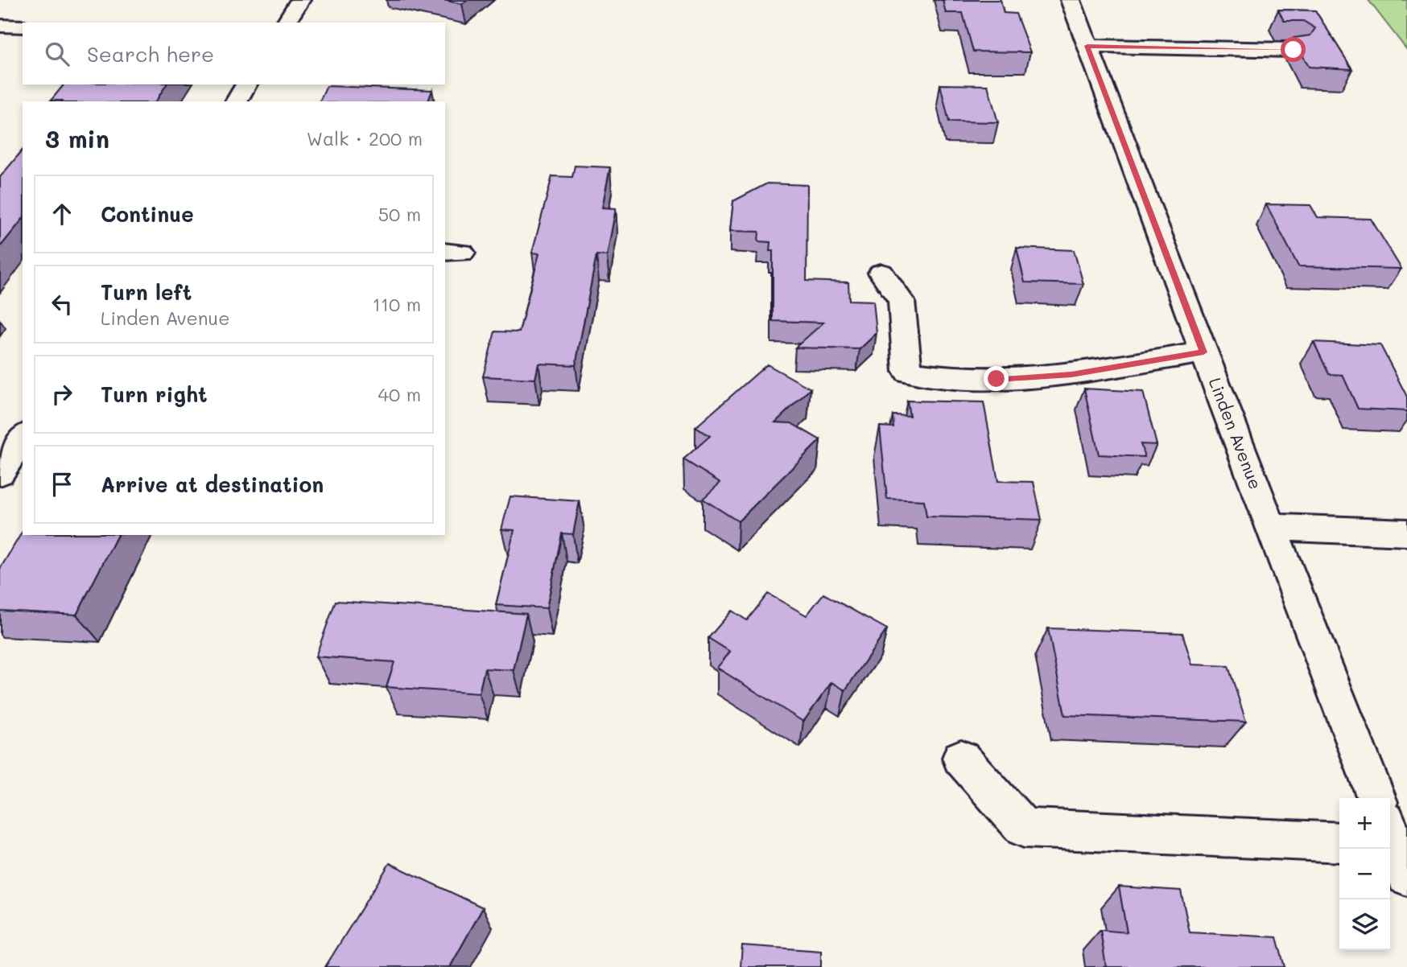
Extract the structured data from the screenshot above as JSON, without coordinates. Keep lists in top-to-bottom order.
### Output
{
  "streets": {
    "street": ["Linden Avenue"]
  },
  "page": {
    "search": "Search here",
    "heading": ["3 min", "Walk · 200 m"],
    "list": [
      ["Continue", "50 m"],
      ["Turn left", "Linden Avenue", "110 m"],
      ["Turn right", "40 m"],
      "Arrive at destination"
    ],
    "map_buttons": ["+", "−"]
  }
}
